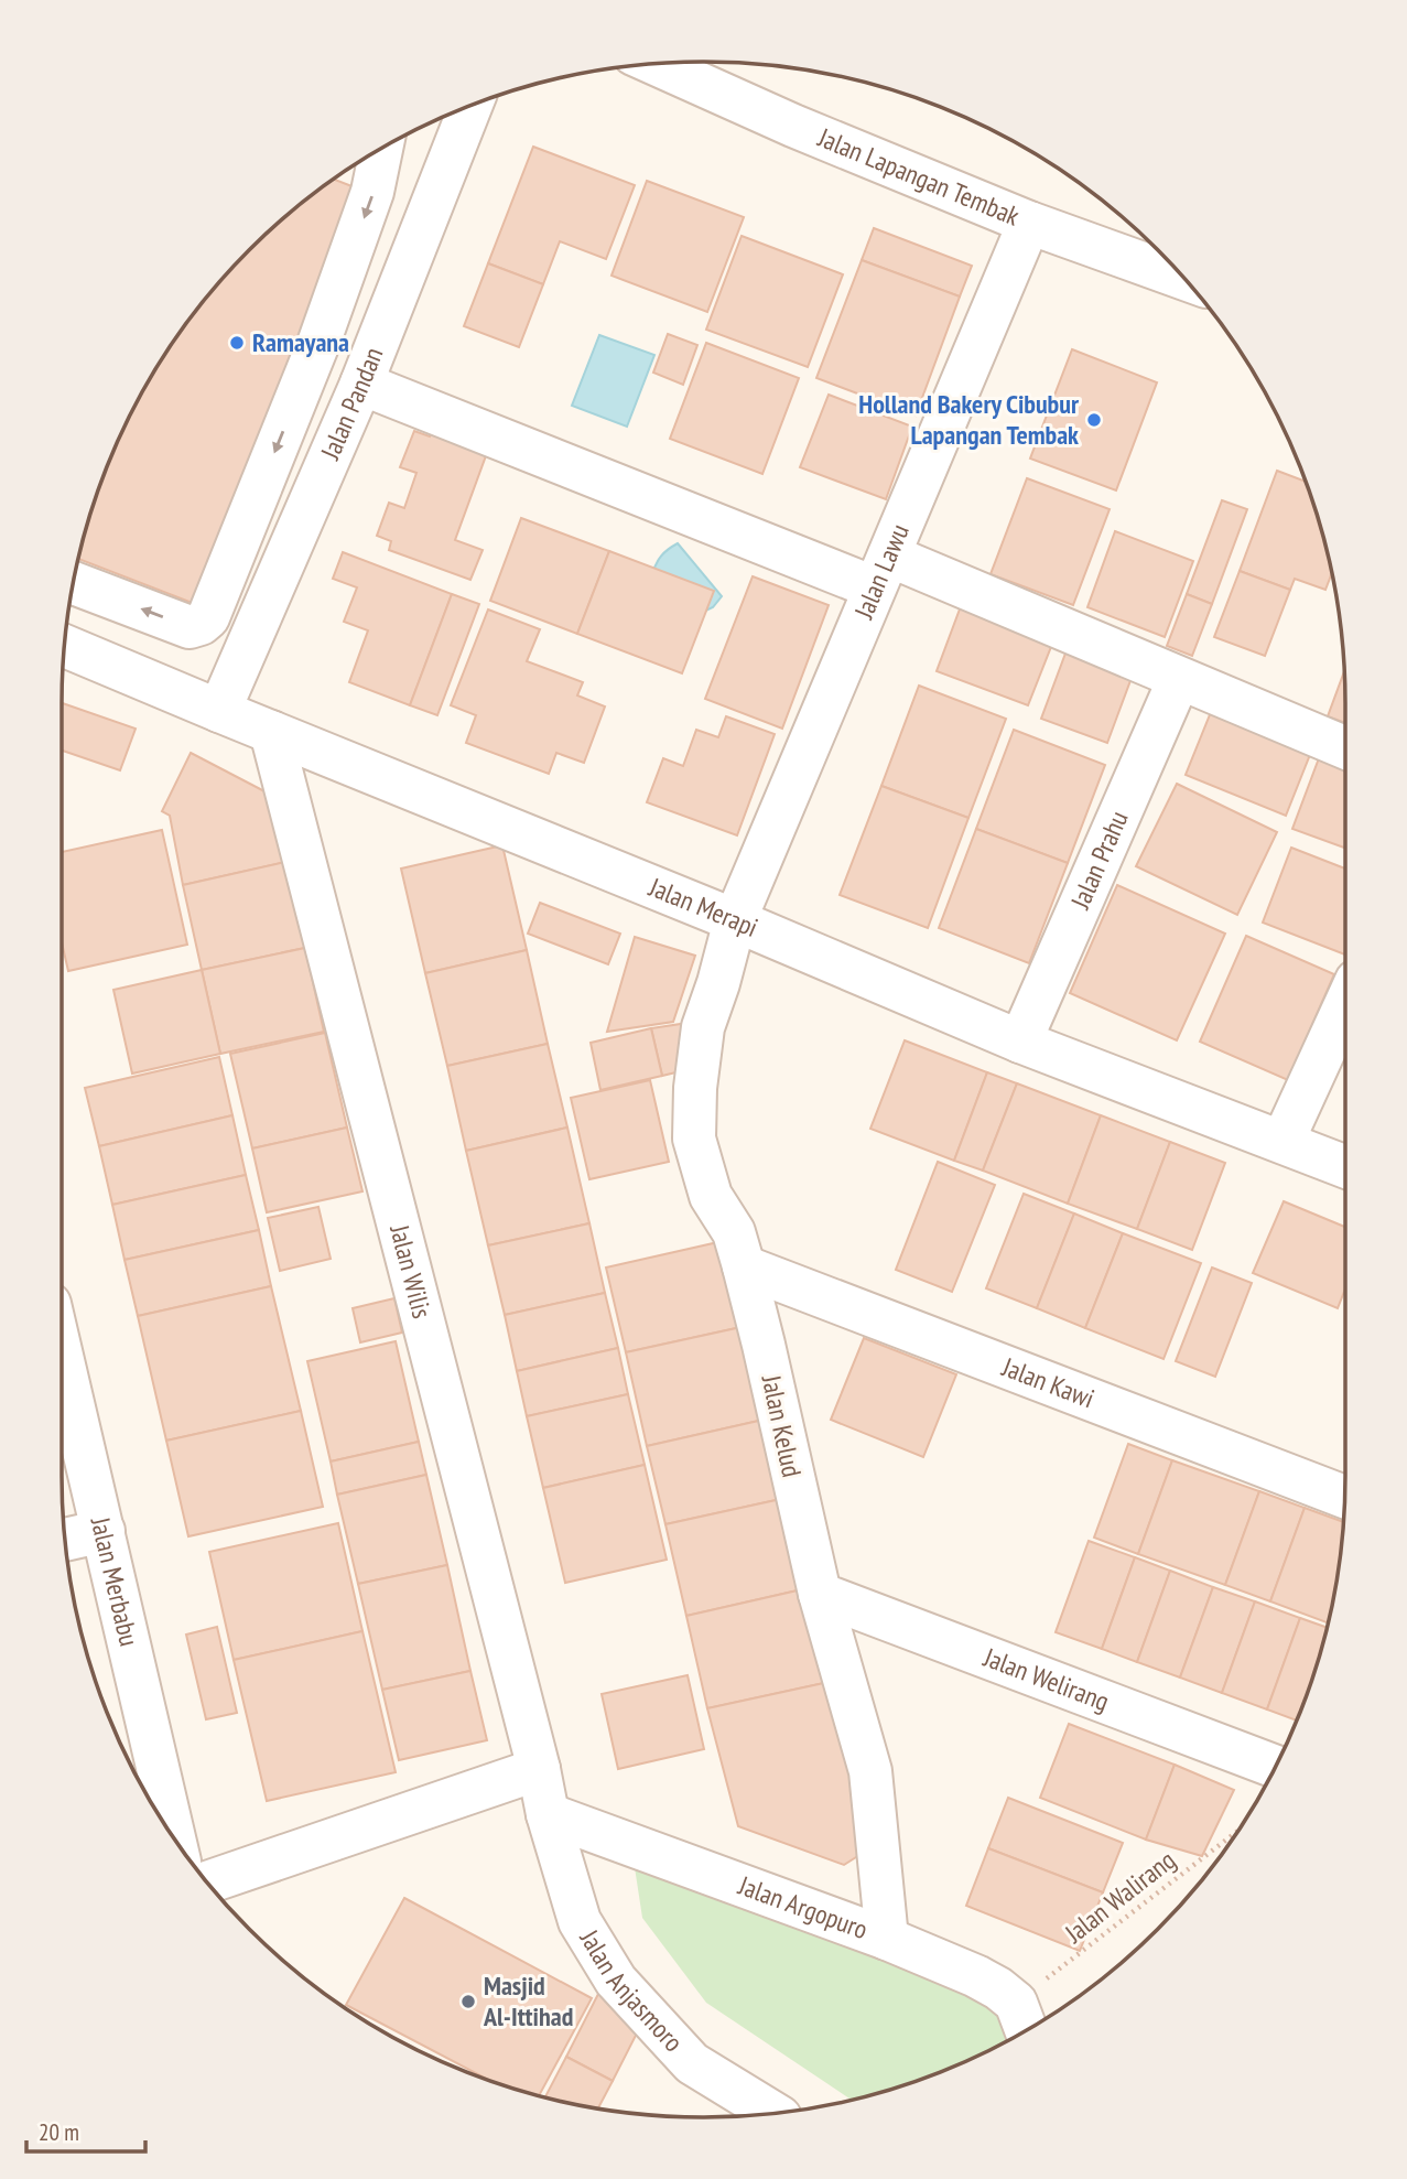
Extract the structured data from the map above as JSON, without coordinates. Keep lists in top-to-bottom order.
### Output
{
  "streets": {
    "street": [
      "Jalan Lapangan Tembak",
      "Jalan Pandan",
      "Jalan Lawu",
      "Jalan Prahu",
      "Jalan Merapi",
      "Jalan Wilis",
      "Jalan Kawi",
      "Jalan Kelud",
      "Jalan Merbabu",
      "Jalan Welirang",
      "Jalan Argopuro",
      "Jalan Anjasmoro"
    ],
    "path": ["Jalan Walirang"]
  },
  "crossings": [
    ["Jalan Lapangan Tembak", "Jalan Lawu"],
    ["Jalan Pandan", "Jalan Merapi"],
    ["Jalan Lawu", "Jalan Merapi"],
    ["Jalan Lawu", "Jalan Kelud"],
    ["Jalan Prahu", "Jalan Merapi"],
    ["Jalan Merapi", "Jalan Wilis"],
    ["Jalan Merapi", "Jalan Kelud"],
    ["Jalan Wilis", "Jalan Argopuro"],
    ["Jalan Wilis", "Jalan Anjasmoro"],
    ["Jalan Kawi", "Jalan Kelud"],
    ["Jalan Kelud", "Jalan Welirang"],
    ["Jalan Kelud", "Jalan Argopuro"],
    ["Jalan Walirang", "Jalan Argopuro"],
    ["Jalan Argopuro", "Jalan Anjasmoro"]
  ],
  "places": ["Ramayana", "Holland Bakery Cibubur Lapangan Tembak", "Masjid Al-Ittihad"],
  "scale_bar": "20 m"
}
